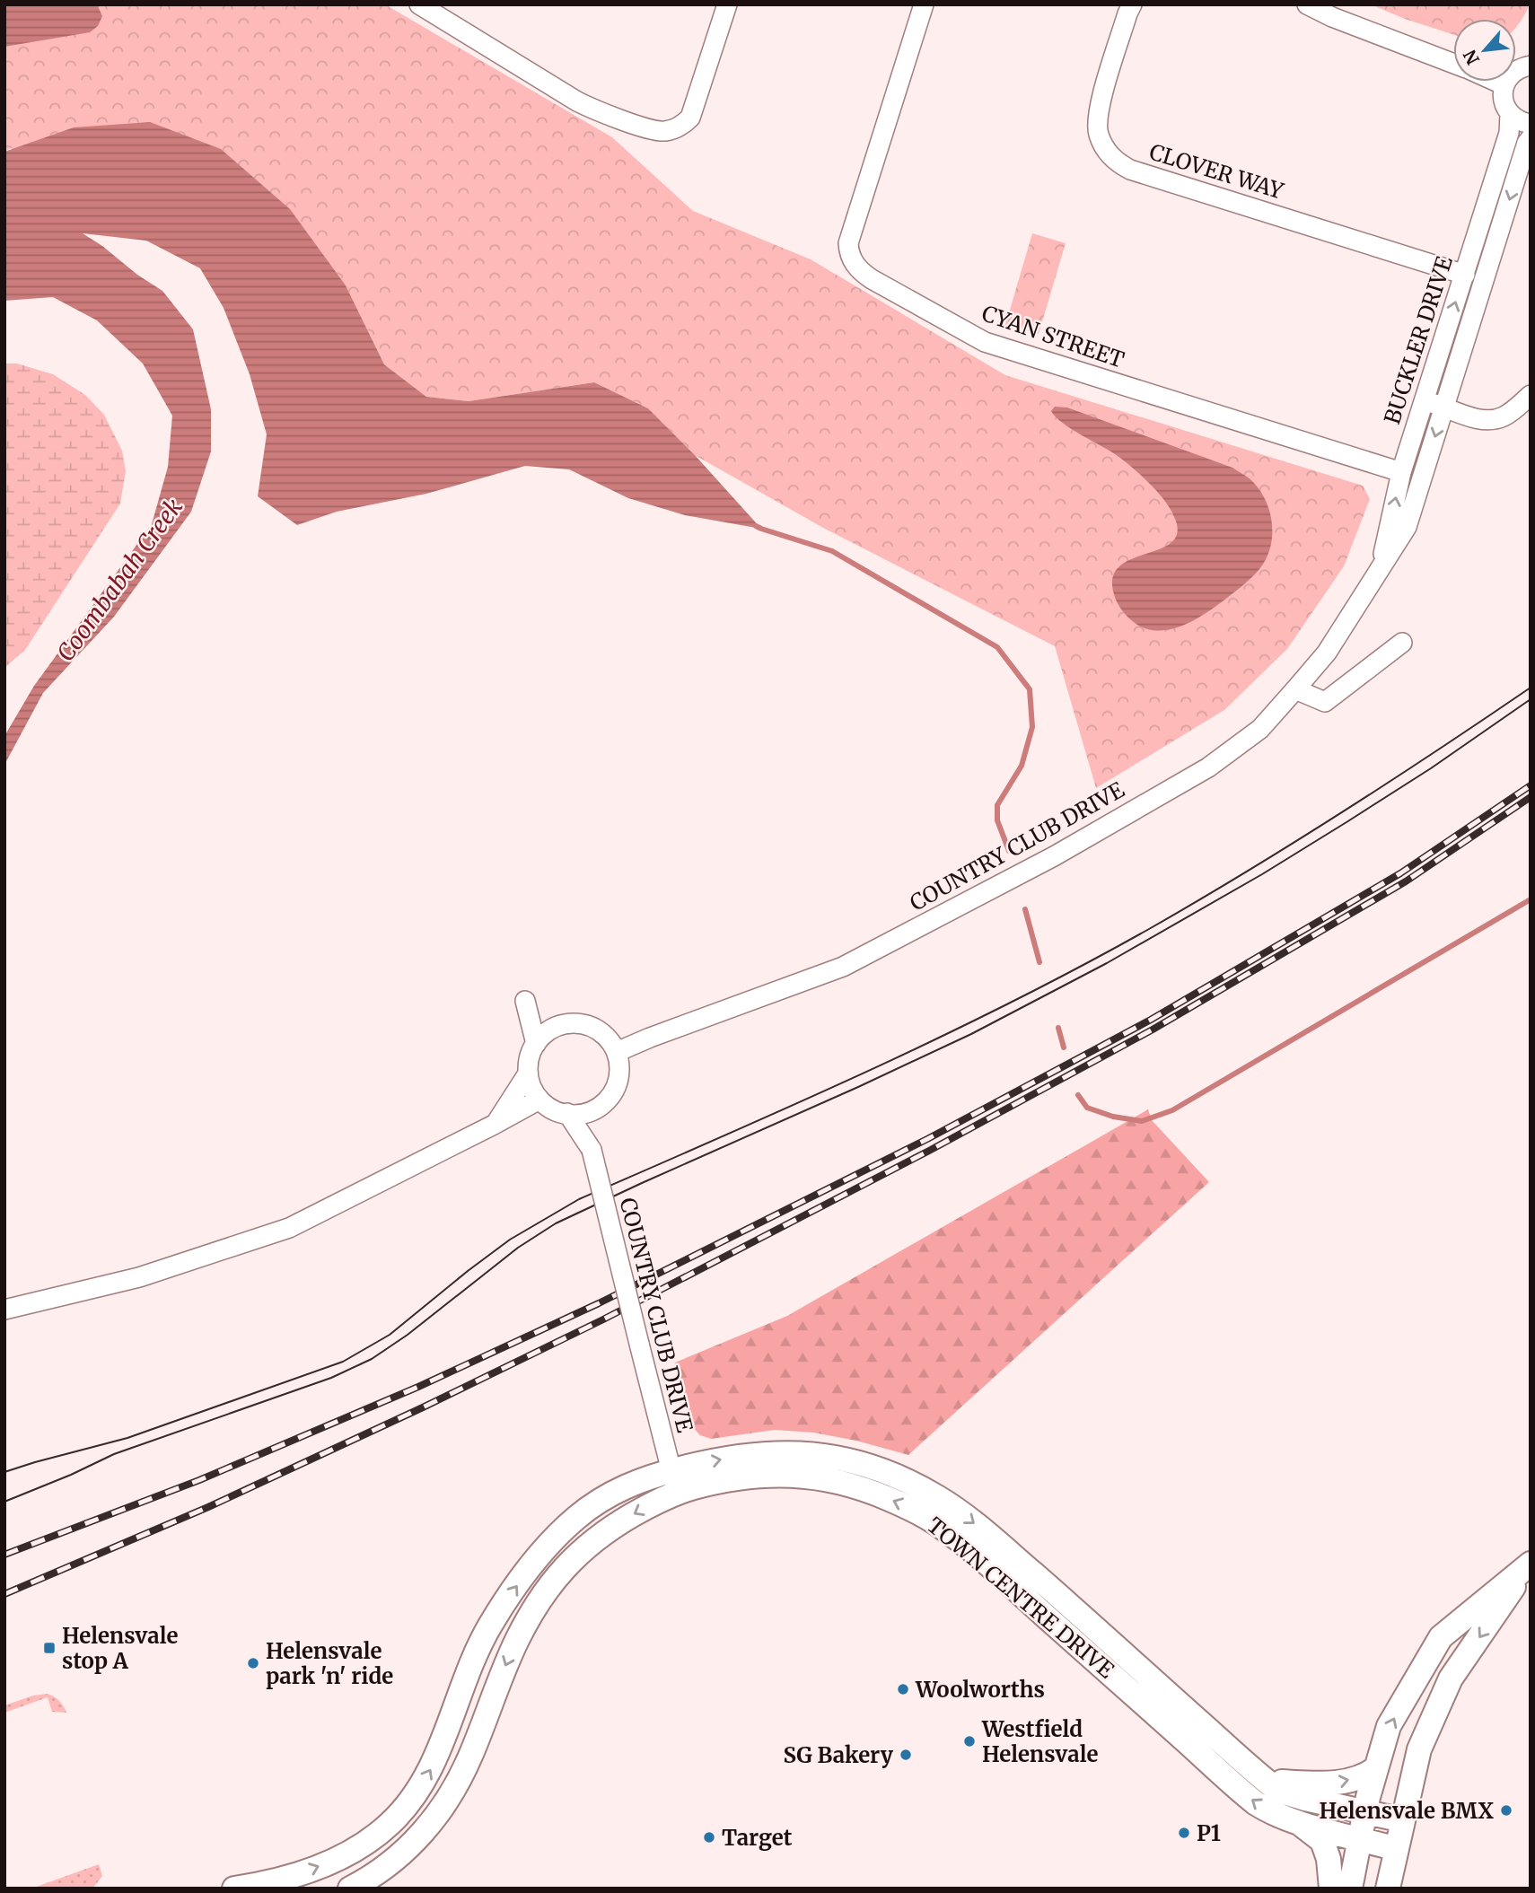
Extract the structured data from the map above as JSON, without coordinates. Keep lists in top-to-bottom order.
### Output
{
  "streets": {
    "street": [
      "CLOVER WAY",
      "CYAN STREET",
      "BUCKLER DRIVE",
      "COUNTRY CLUB DRIVE",
      "TOWN CENTRE DRIVE"
    ]
  },
  "crossings": [
    ["CLOVER WAY", "BUCKLER DRIVE"],
    ["CYAN STREET", "BUCKLER DRIVE"],
    ["BUCKLER DRIVE", "COUNTRY CLUB DRIVE"],
    ["COUNTRY CLUB DRIVE", "TOWN CENTRE DRIVE"]
  ],
  "water": ["Coombabah Creek"],
  "places": {
    "transit": ["Helensvale stop A"],
    "other": [
      "Helensvale park 'n' ride",
      "Woolworths",
      "Westfield Helensvale",
      "SG Bakery",
      "Helensvale BMX",
      "P1",
      "Target"
    ]
  },
  "north": "bottom left"
}
